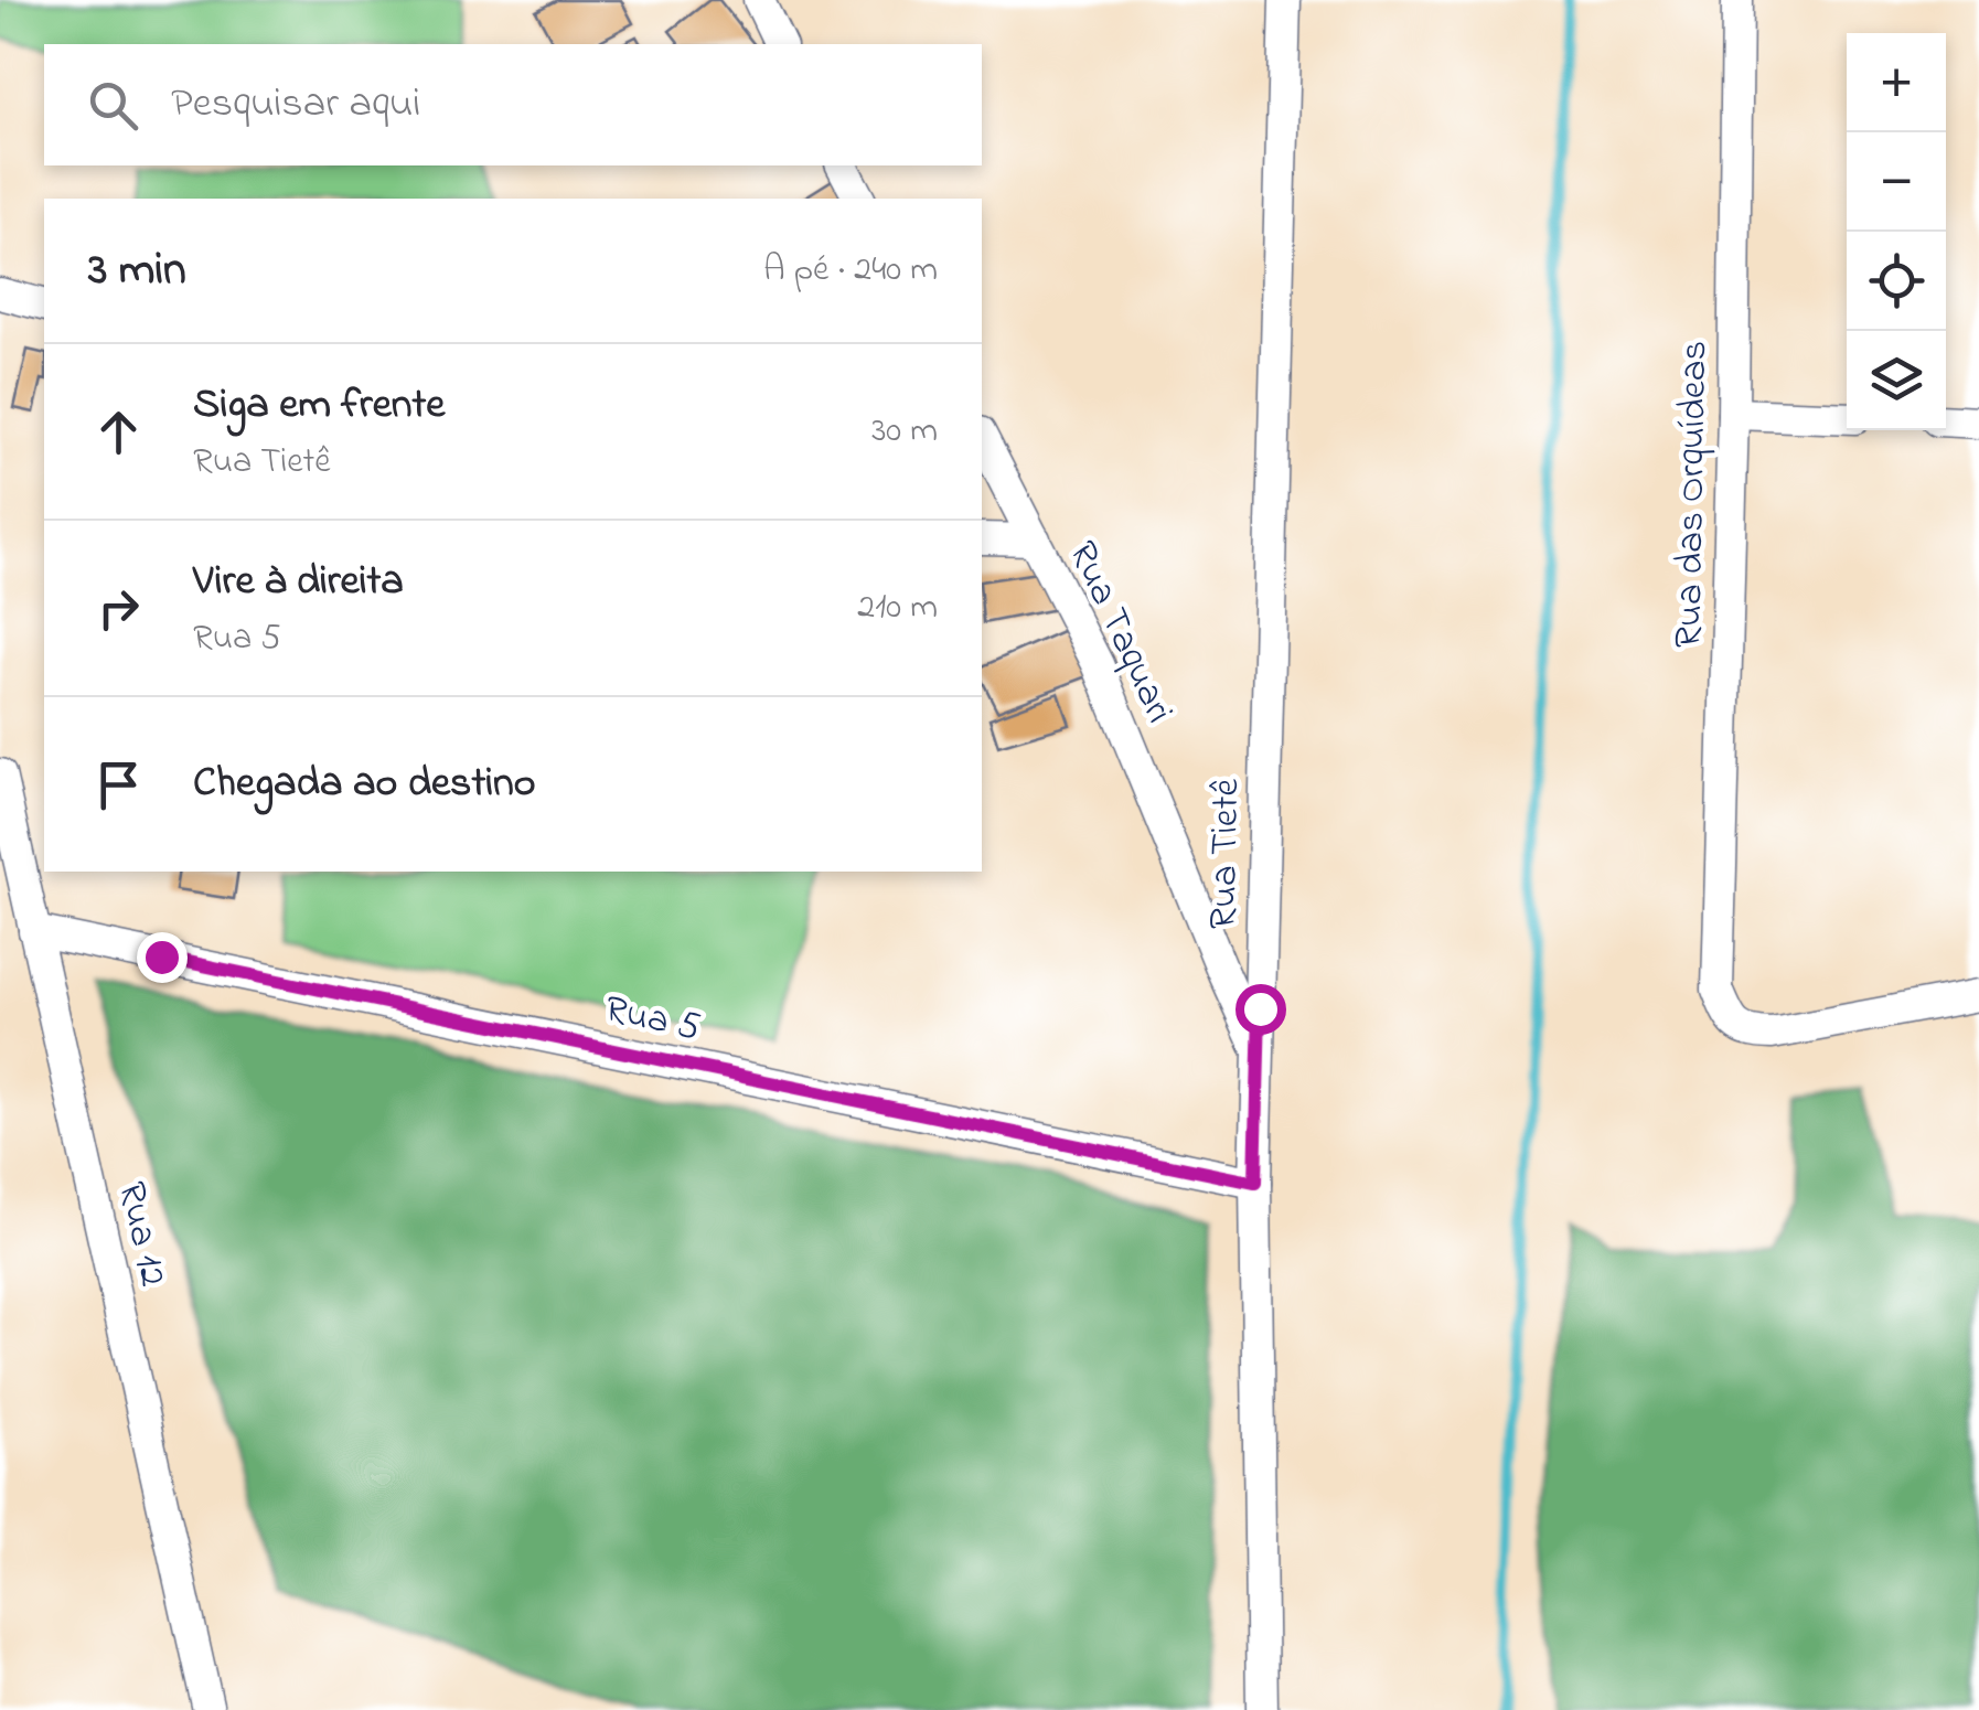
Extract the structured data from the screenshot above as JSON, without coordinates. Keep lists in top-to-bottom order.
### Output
{
  "streets": {
    "street": [
      "Rua das Orquídeas",
      "Rua Taquari",
      "Rua Tietê",
      "Rua 5",
      "Rua 12"
    ]
  },
  "crossings": [
    ["Rua Taquari", "Rua Tietê"],
    ["Rua Tietê", "Rua 5"],
    ["Rua 5", "Rua 12"]
  ],
  "page": {
    "map_buttons": ["+", "−"],
    "search": "Pesquisar aqui",
    "heading": ["3 min", "A pé · 240 m"],
    "list": [
      ["Siga em frente", "Rua Tietê", "30 m"],
      ["Vire à direita", "Rua 5", "210 m"],
      "Chegada ao destino"
    ]
  }
}
